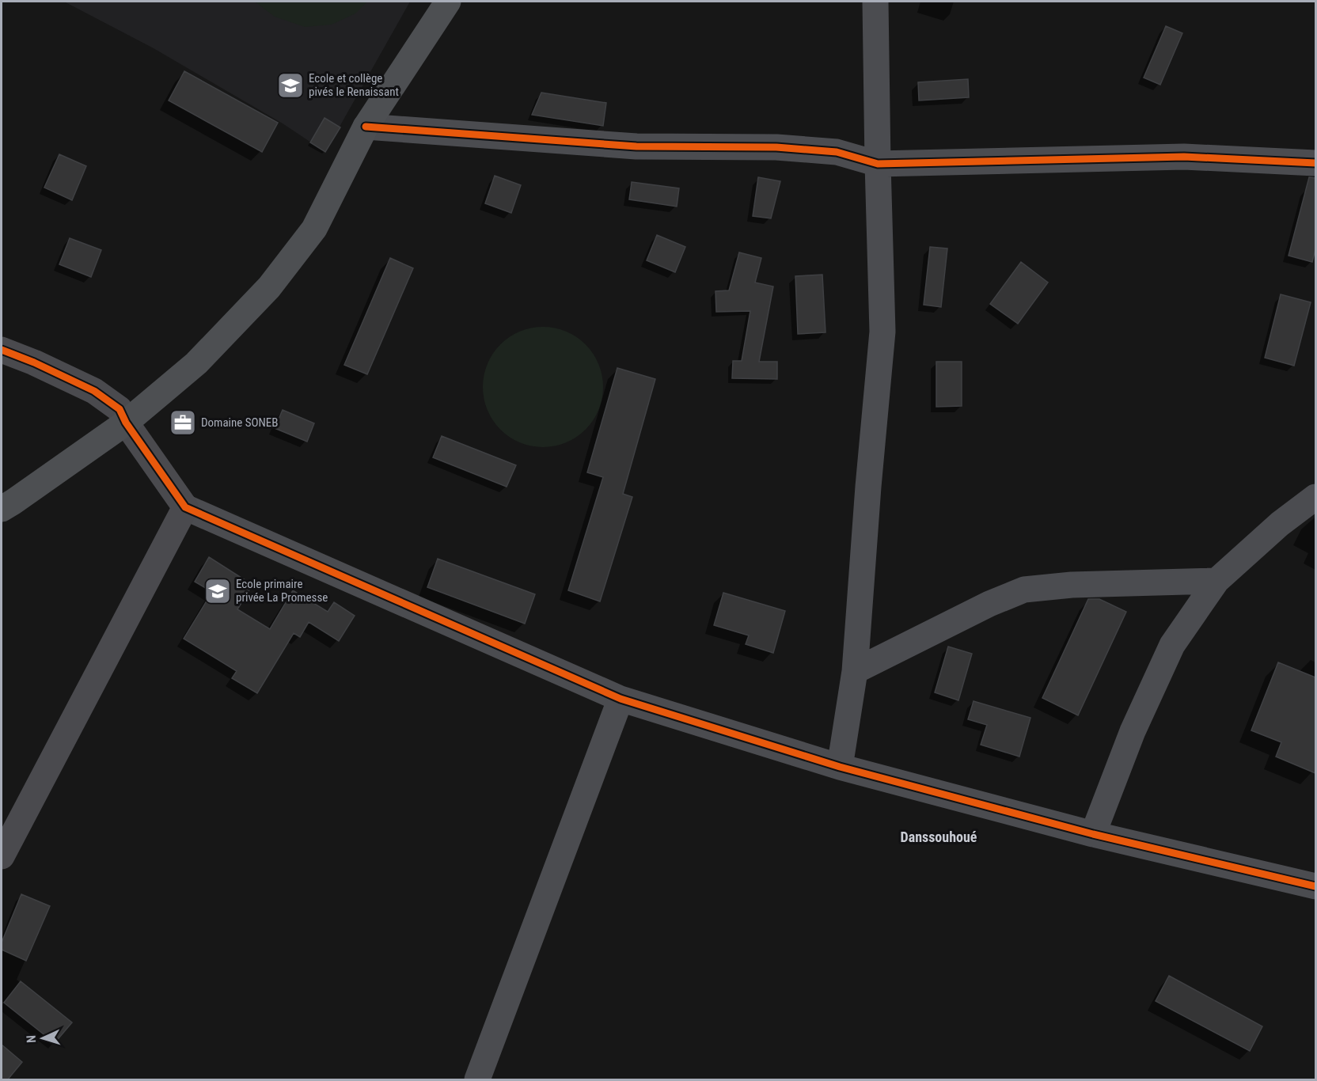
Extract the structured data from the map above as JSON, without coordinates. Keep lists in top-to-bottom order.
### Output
{
  "districts": ["Danssouhoué"],
  "places": {
    "school or university": ["Ecole et collège pivés le Renaissant", "Ecole primaire privée La Promesse"],
    "office": ["Domaine SONEB"]
  },
  "north": "left"
}
